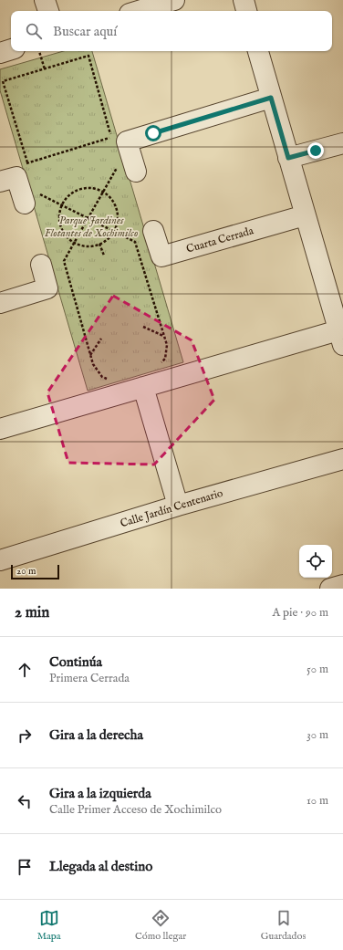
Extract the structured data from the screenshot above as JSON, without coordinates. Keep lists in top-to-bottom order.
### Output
{
  "streets": {
    "street": ["Cuarta Cerrada", "Calle Jardín Centenario"]
  },
  "parks": ["Parque Jardines Flotantes de Xochimilco"],
  "scale_bar": "20 m",
  "page": {
    "search": "Buscar aquí",
    "scale": "20 m",
    "heading": ["2 min", "A pie · 90 m"],
    "list": [
      ["Continúa", "Primera Cerrada", "50 m"],
      ["Gira a la derecha", "30 m"],
      ["Gira a la izquierda", "Calle Primer Acceso de Xochimilco", "10 m"],
      "Llegada al destino"
    ],
    "nav": ["Mapa", "Cómo llegar", "Guardados"]
  }
}
